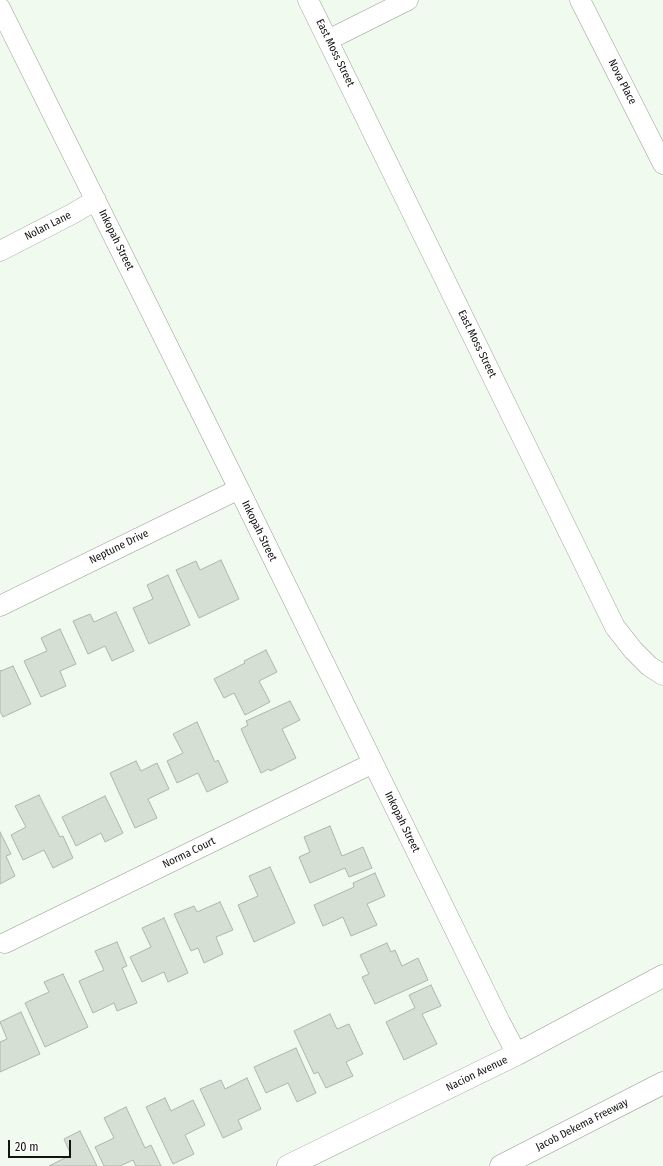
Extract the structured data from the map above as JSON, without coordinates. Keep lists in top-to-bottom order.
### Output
{
  "streets": {
    "main road": ["Nacion Avenue", "Jacob Dekema Freeway"],
    "street": [
      "East Moss Street",
      "Nova Place",
      "Nolan Lane",
      "Inkopah Street",
      "Neptune Drive",
      "Norma Court"
    ]
  },
  "crossings": [
    ["Nolan Lane", "Inkopah Street"],
    ["Inkopah Street", "Neptune Drive"],
    ["Inkopah Street", "Norma Court"],
    ["Inkopah Street", "Nacion Avenue"]
  ],
  "scale_bar": "20 m"
}
